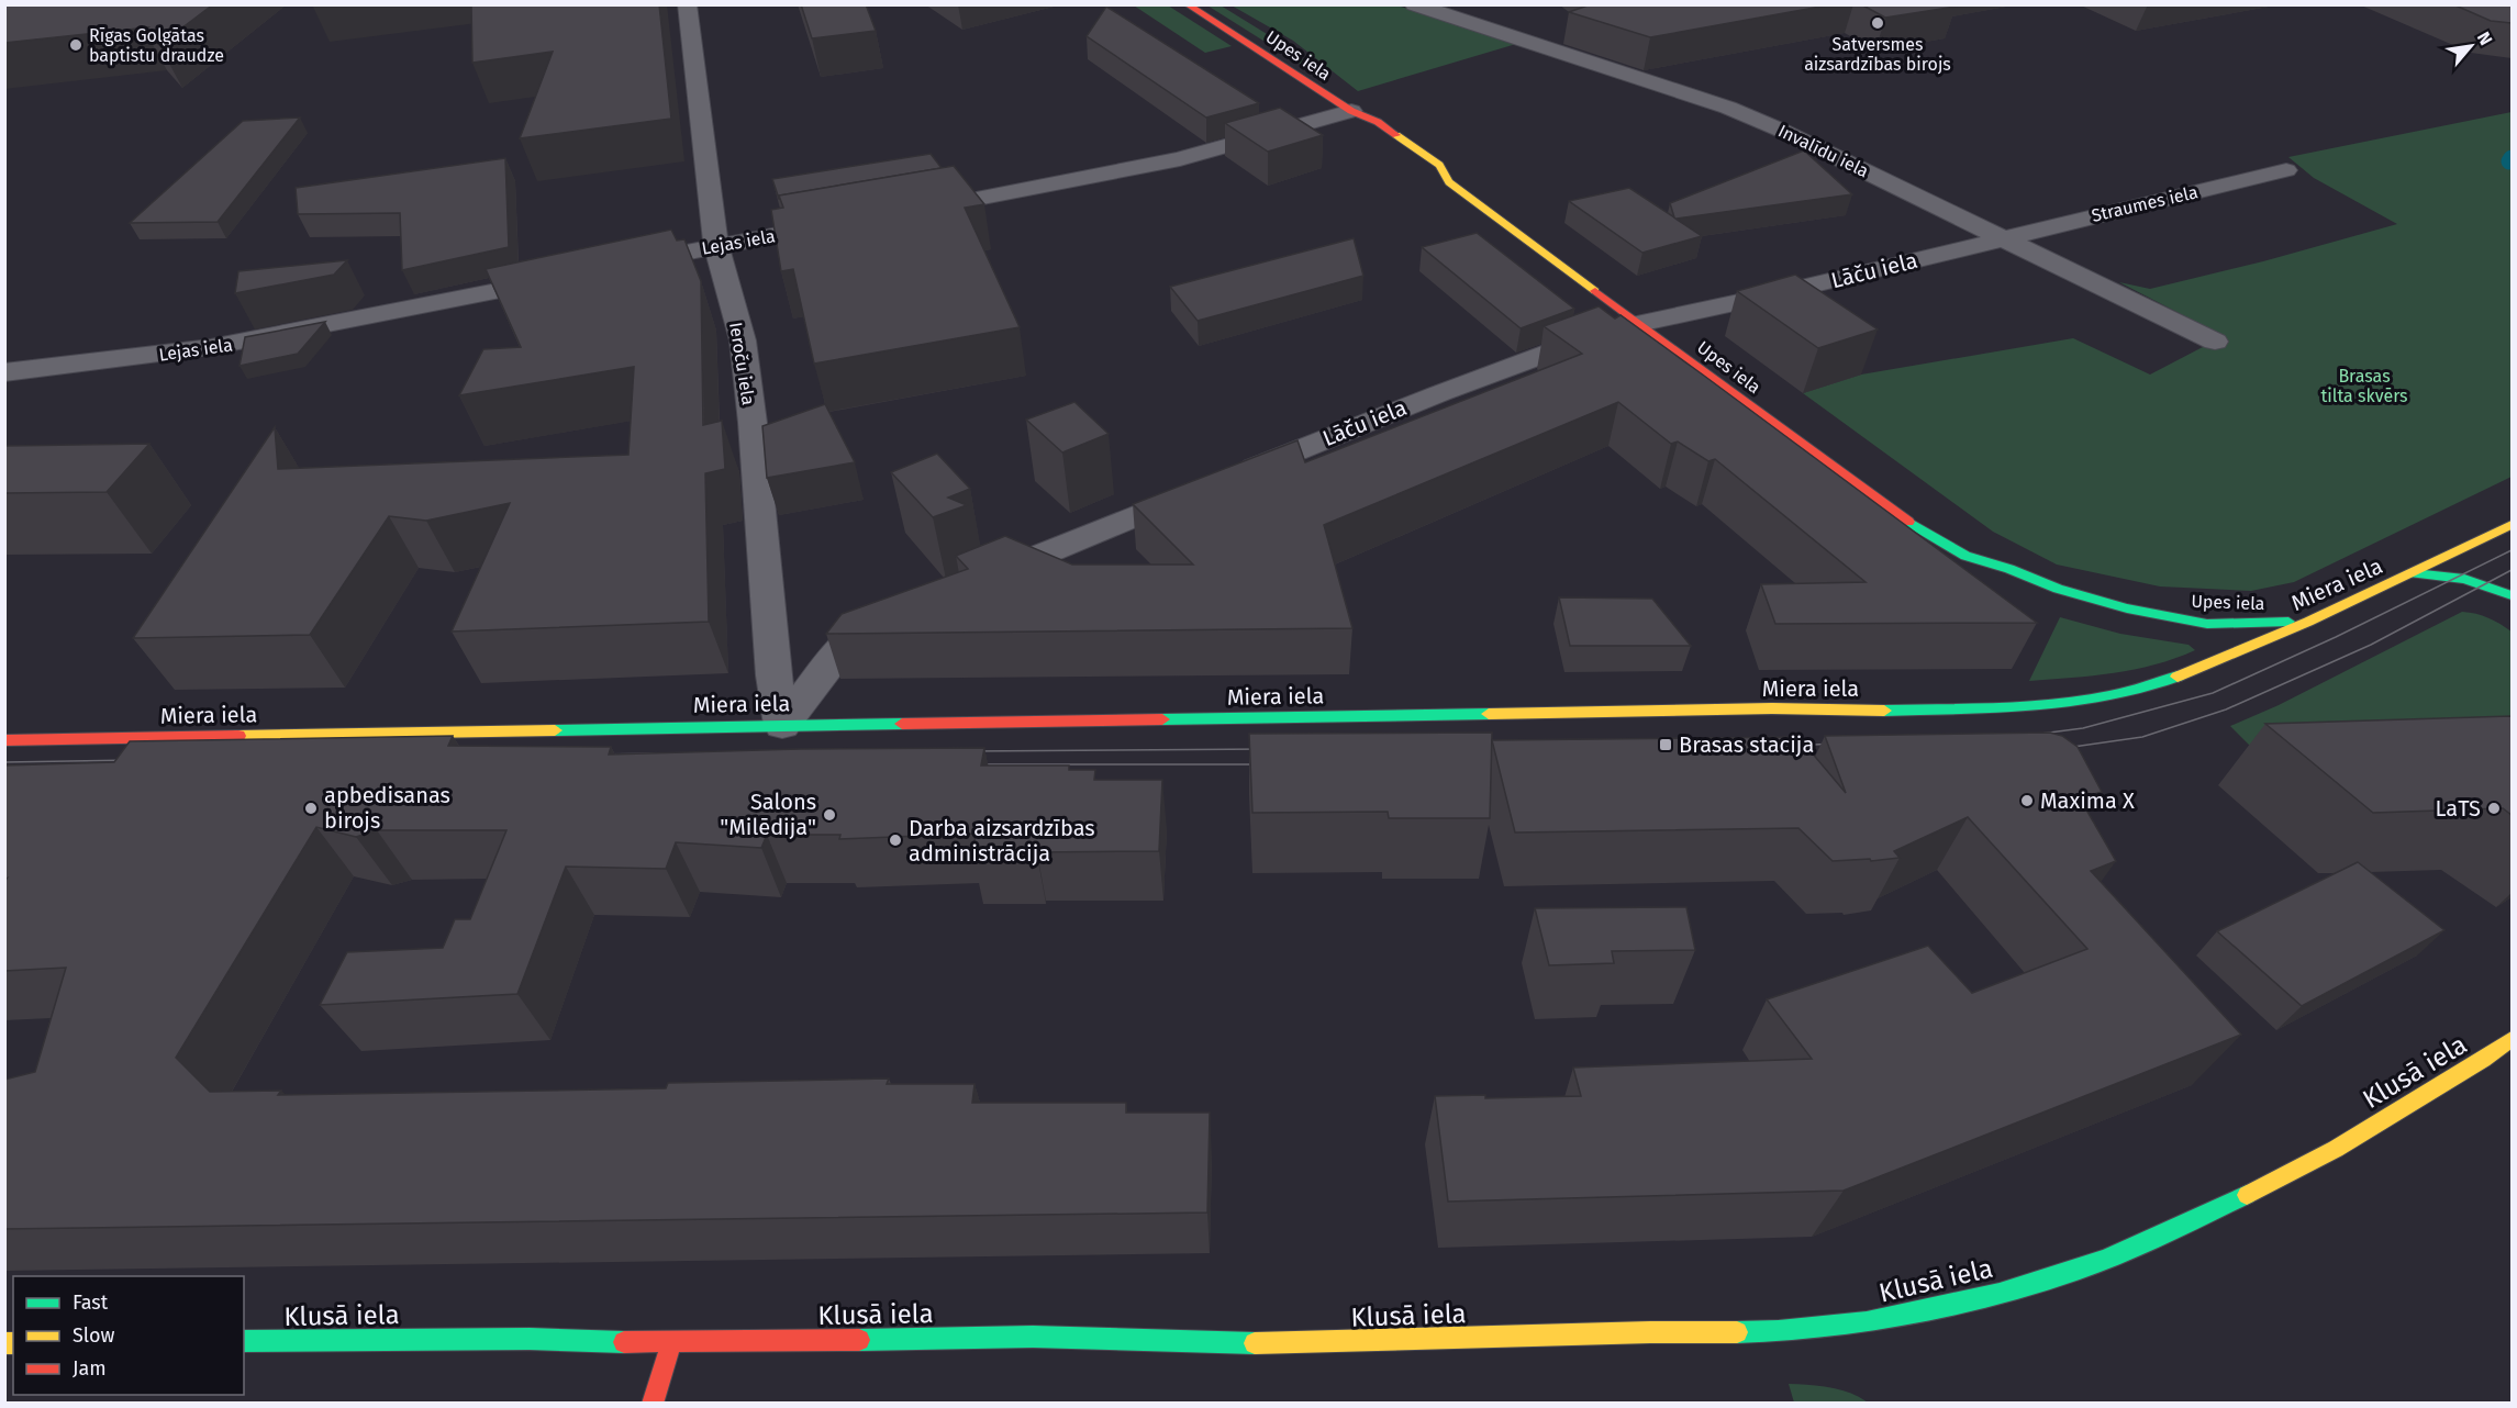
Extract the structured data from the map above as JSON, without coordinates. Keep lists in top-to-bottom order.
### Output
{
  "streets": {
    "street": [
      "Upes iela",
      "Invalīdu iela",
      "Straumes iela",
      "Lejas iela",
      "Lāču iela",
      "Ieroču iela",
      "Miera iela",
      "Klusā iela"
    ]
  },
  "crossings": [
    ["Upes iela", "Lāču iela"],
    ["Upes iela", "Miera iela"],
    ["Invalīdu iela", "Straumes iela"],
    ["Invalīdu iela", "Lāču iela"],
    ["Straumes iela", "Lāču iela"],
    ["Lejas iela", "Ieroču iela"],
    ["Ieroču iela", "Miera iela"]
  ],
  "parks": ["Brasas tilta skvērs"],
  "places": {
    "other": [
      "Satversmes aizsardzības birojs",
      "Rīgas Golgātas baptistu draudze",
      "Maxima X",
      "apbedisanas birojs",
      "LaTS",
      "Salons \"Milēdija\"",
      "Darba aizsardzības administrācija"
    ],
    "transit": ["Brasas stacija"]
  },
  "legend": ["Fast", "Slow", "Jam"],
  "north": "top right"
}
